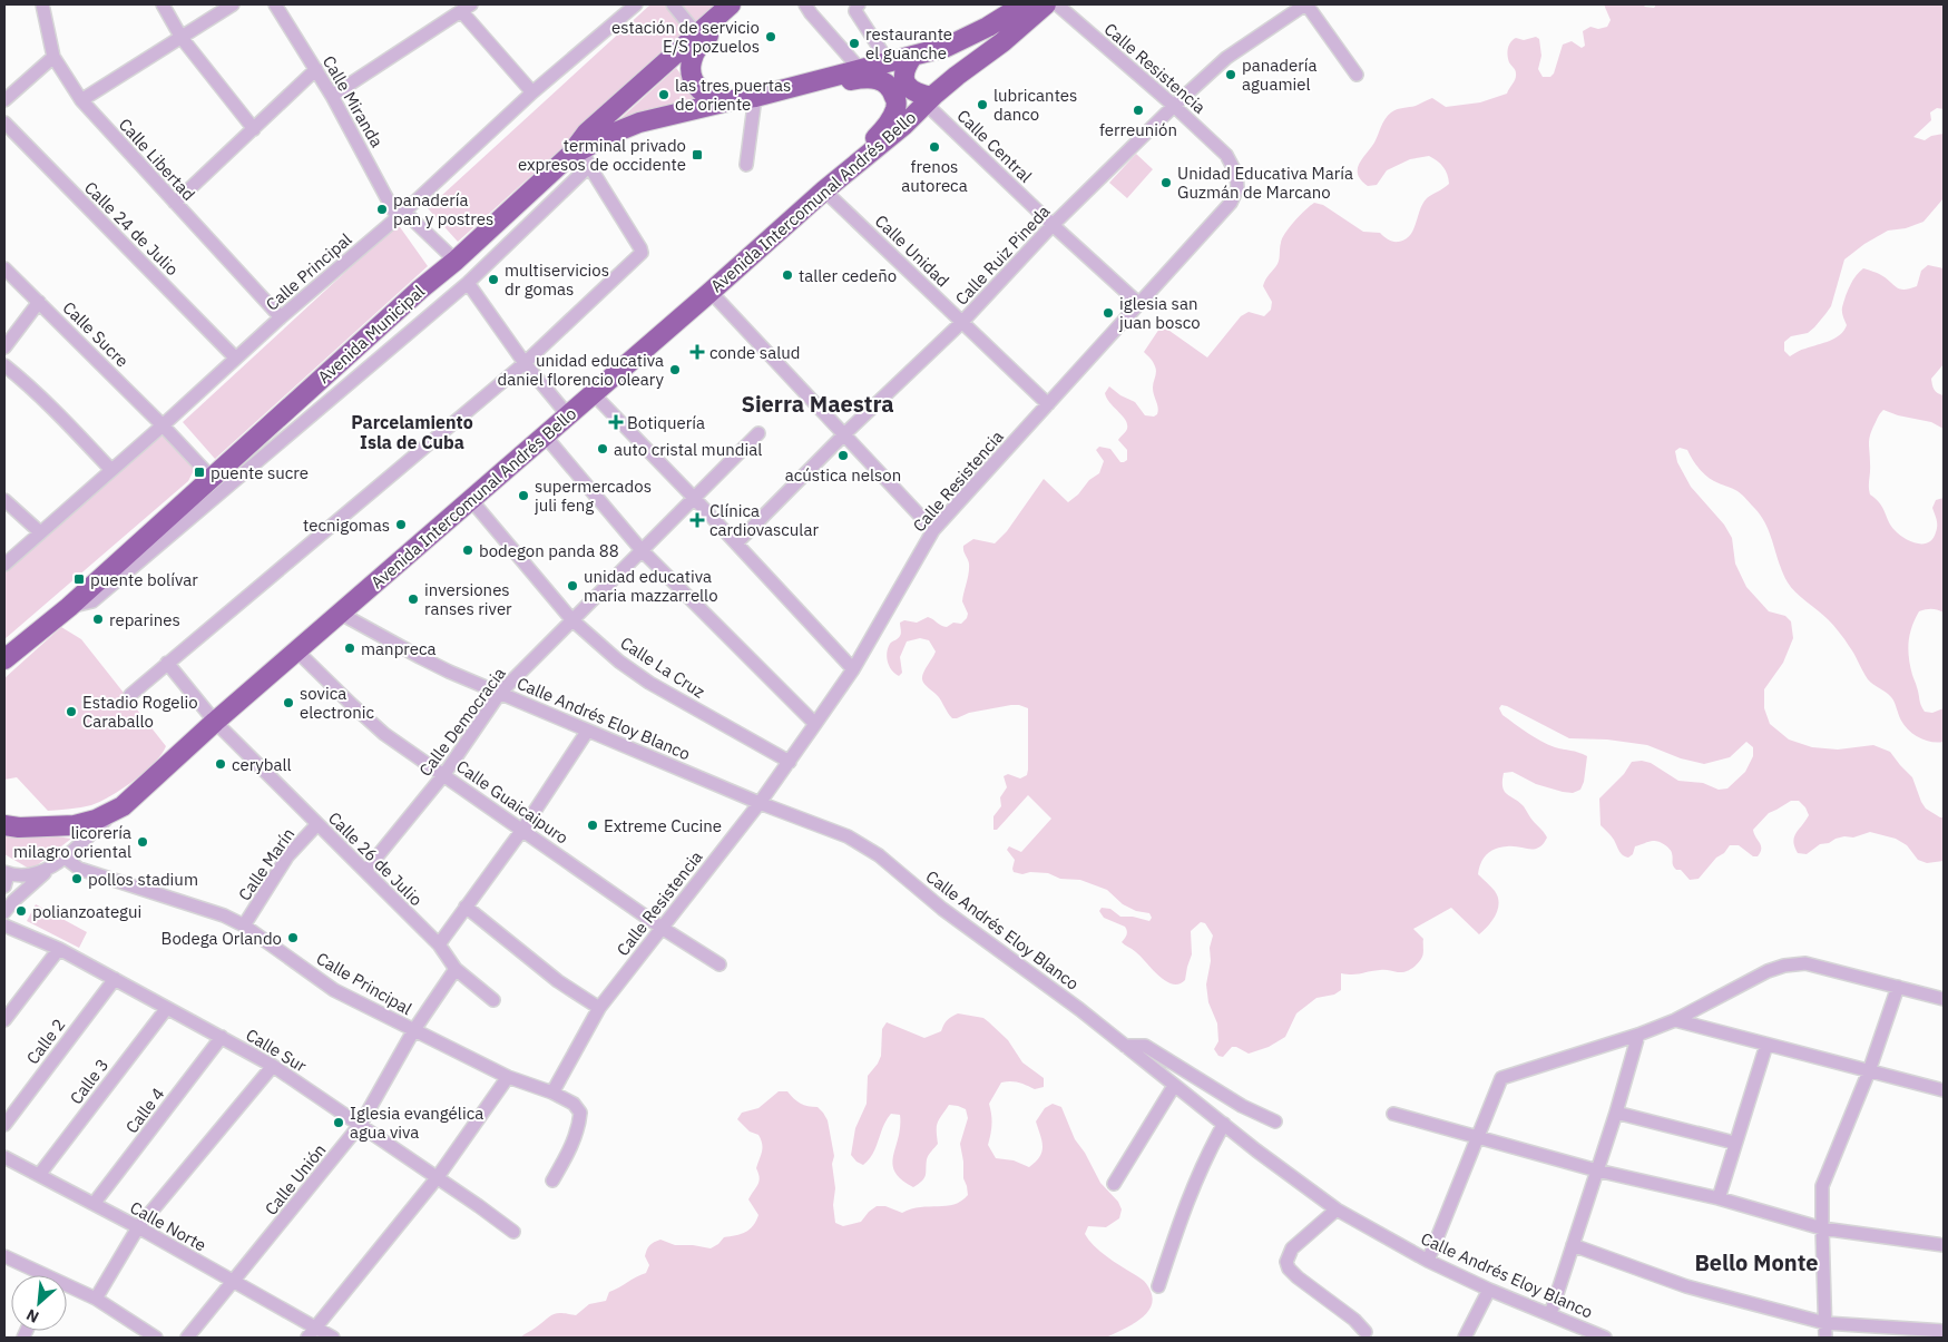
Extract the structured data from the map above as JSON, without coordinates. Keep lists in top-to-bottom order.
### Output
{
  "streets": {
    "highway": ["Avenida Intercomunal Andrés Bello", "Avenida Municipal"],
    "street": [
      "Calle Resistencia",
      "Calle Miranda",
      "Calle Central",
      "Calle Libertad",
      "Calle 24 de Julio",
      "Calle Unidad",
      "Calle Ruiz Pineda",
      "Calle Principal",
      "Calle Sucre",
      "Calle La Cruz",
      "Calle Andrés Eloy Blanco",
      "Calle Democracia",
      "Calle Guaicaipuro",
      "Calle 26 de Julio",
      "Calle Marín",
      "Calle 2",
      "Calle Sur",
      "Calle 3",
      "Calle 4",
      "Calle Unión",
      "Calle Norte"
    ]
  },
  "crossings": [
    ["Calle Resistencia", "Calle Central"],
    ["Calle Resistencia", "Calle Unidad"],
    ["Calle Resistencia", "Calle Ruiz Pineda"],
    ["Calle Resistencia", "Calle Principal"],
    ["Calle Resistencia", "Calle La Cruz"],
    ["Calle Resistencia", "Calle Andrés Eloy Blanco"],
    ["Calle Resistencia", "Calle Guaicaipuro"],
    ["Calle Miranda", "Calle Principal"],
    ["Calle Miranda", "Avenida Municipal"],
    ["Calle Central", "Avenida Intercomunal Andrés Bello"],
    ["Calle Central", "Calle Ruiz Pineda"],
    ["Calle Libertad", "Calle Principal"],
    ["Avenida Intercomunal Andrés Bello", "Calle Unidad"],
    ["Avenida Intercomunal Andrés Bello", "Calle La Cruz"],
    ["Avenida Intercomunal Andrés Bello", "Calle Andrés Eloy Blanco"],
    ["Avenida Intercomunal Andrés Bello", "Calle Guaicaipuro"],
    ["Avenida Intercomunal Andrés Bello", "Calle 26 de Julio"],
    ["Calle 24 de Julio", "Calle Principal"],
    ["Calle Unidad", "Calle Ruiz Pineda"],
    ["Calle Principal", "Calle Sucre"],
    ["Calle Principal", "Calle Marín"],
    ["Calle Principal", "Calle Unión"],
    ["Calle Sucre", "Avenida Municipal"],
    ["Calle La Cruz", "Calle Democracia"],
    ["Calle Andrés Eloy Blanco", "Calle Democracia"],
    ["Calle Democracia", "Calle Guaicaipuro"],
    ["Calle Democracia", "Calle 26 de Julio"],
    ["Calle 26 de Julio", "Calle Marín"],
    ["Calle 2", "Calle Sur"],
    ["Calle Sur", "Calle 3"],
    ["Calle Sur", "Calle 4"],
    ["Calle Sur", "Calle Unión"],
    ["Calle 3", "Calle Norte"],
    ["Calle 4", "Calle Norte"],
    ["Calle Unión", "Calle Norte"]
  ],
  "districts": ["Sierra Maestra", "Parcelamiento Isla de Cuba", "Bello Monte"],
  "places": {
    "other": [
      "estación de servicio E/S pozuelos",
      "restaurante el guanche",
      "panadería aguamiel",
      "las tres puertas de oriente",
      "lubricantes danco",
      "ferreunión",
      "frenos autoreca",
      "Unidad Educativa María Guzmán de Marcano",
      "panadería pan y postres",
      "taller cedeño",
      "multiservicios dr gomas",
      "iglesia san juan bosco",
      "unidad educativa daniel florencio oleary",
      "auto cristal mundial",
      "acústica nelson",
      "supermercados juli feng",
      "tecnigomas",
      "bodegon panda 88",
      "unidad educativa maria mazzarrello",
      "inversiones ranses river",
      "reparines",
      "manpreca",
      "sovica electronic",
      "Estadio Rogelio Caraballo",
      "ceryball",
      "Extreme Cucine",
      "licorería milagro oriental",
      "pollos stadium",
      "polianzoategui",
      "Bodega Orlando",
      "Iglesia evangélica agua viva"
    ],
    "transit": ["terminal privado expresos de occidente", "puente sucre", "puente bolívar"],
    "health": ["conde salud", "Botiquería", "Clínica cardiovascular"]
  },
  "north": "bottom left"
}
